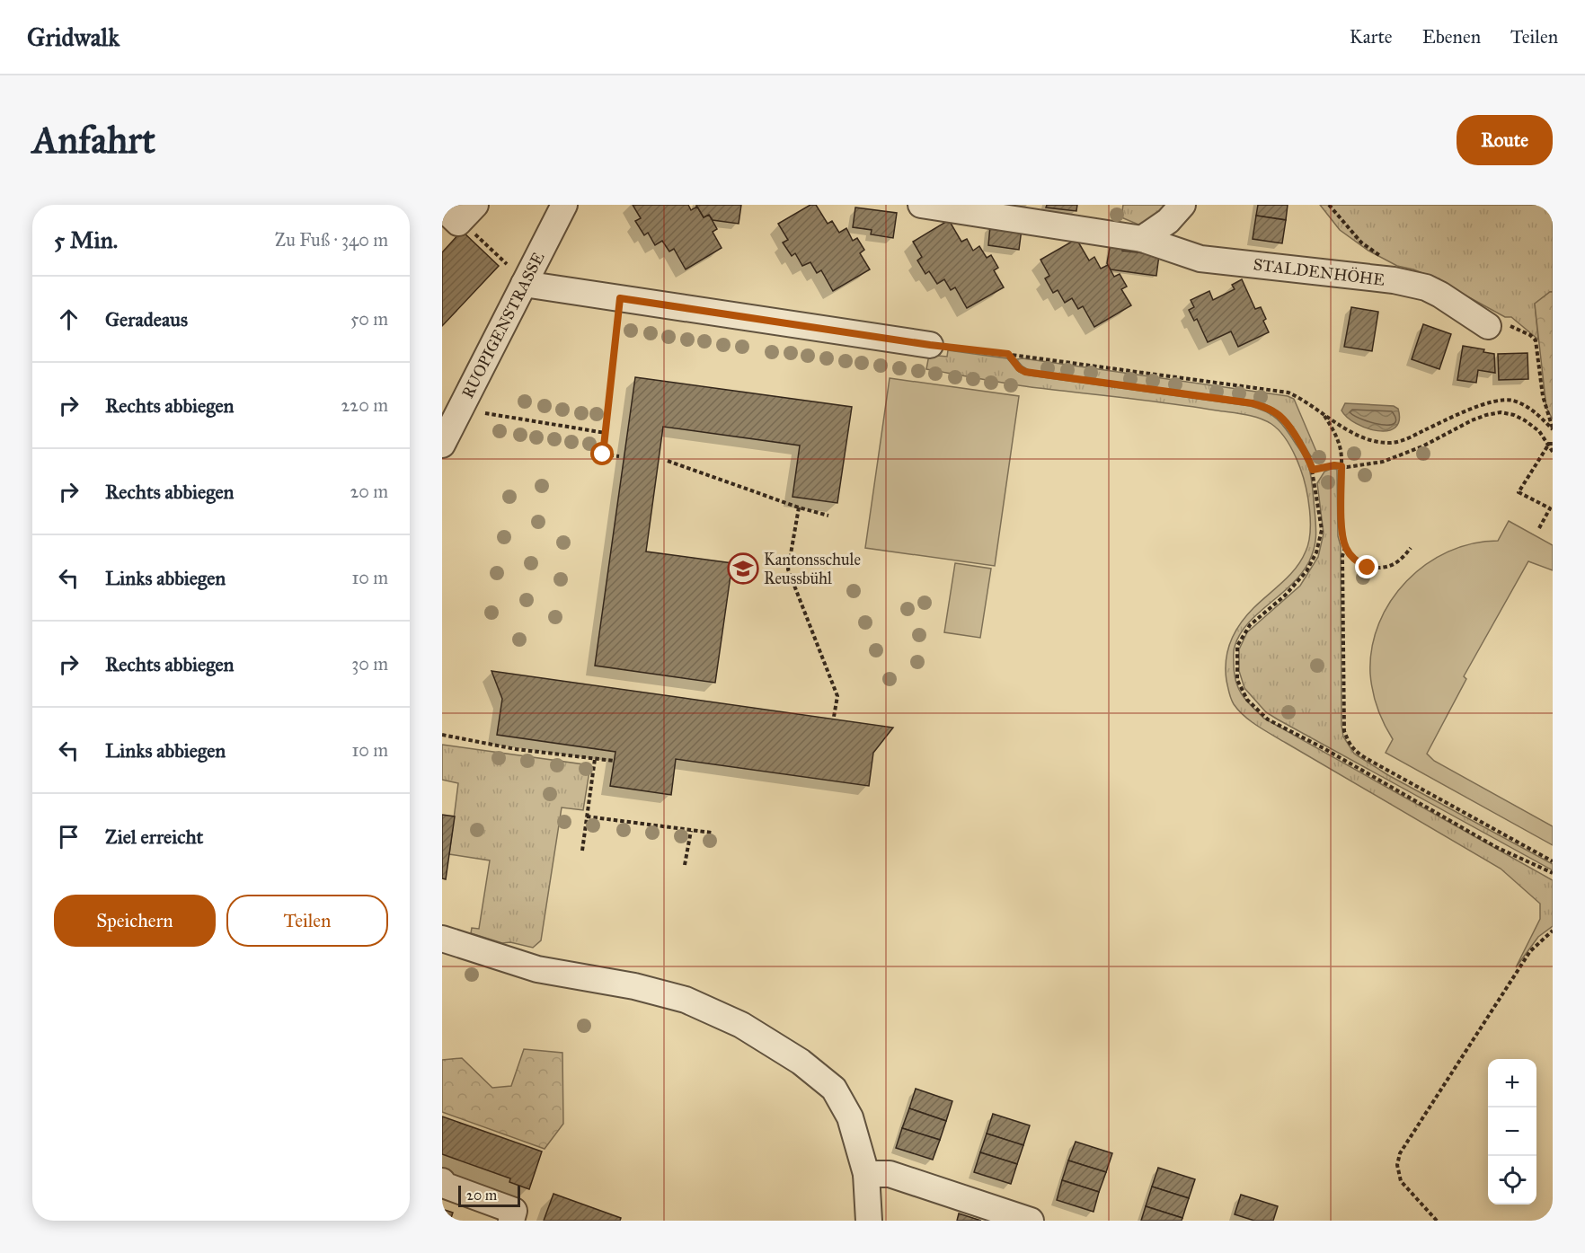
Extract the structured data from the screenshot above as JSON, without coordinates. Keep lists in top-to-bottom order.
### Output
{
  "streets": {
    "street": ["STALDENHÖHE", "RUOPIGENSTRASSE"]
  },
  "places": {
    "school or university": ["Kantonsschule Reussbühl"]
  },
  "scale_bar": "20 m",
  "page": {
    "header": "Gridwalk",
    "nav": ["Karte", "Ebenen", "Teilen"],
    "buttons": [
      "Route",
      ["Speichern", "Teilen"]
    ],
    "title": "Anfahrt",
    "heading": ["5 Min.", "Zu Fuß · 340 m"],
    "list": [
      ["Geradeaus", "50 m"],
      ["Rechts abbiegen", "220 m"],
      ["Rechts abbiegen", "20 m"],
      ["Links abbiegen", "10 m"],
      ["Rechts abbiegen", "30 m"],
      ["Links abbiegen", "10 m"],
      "Ziel erreicht"
    ],
    "map_buttons": ["+", "−"],
    "scale": "20 m"
  }
}
